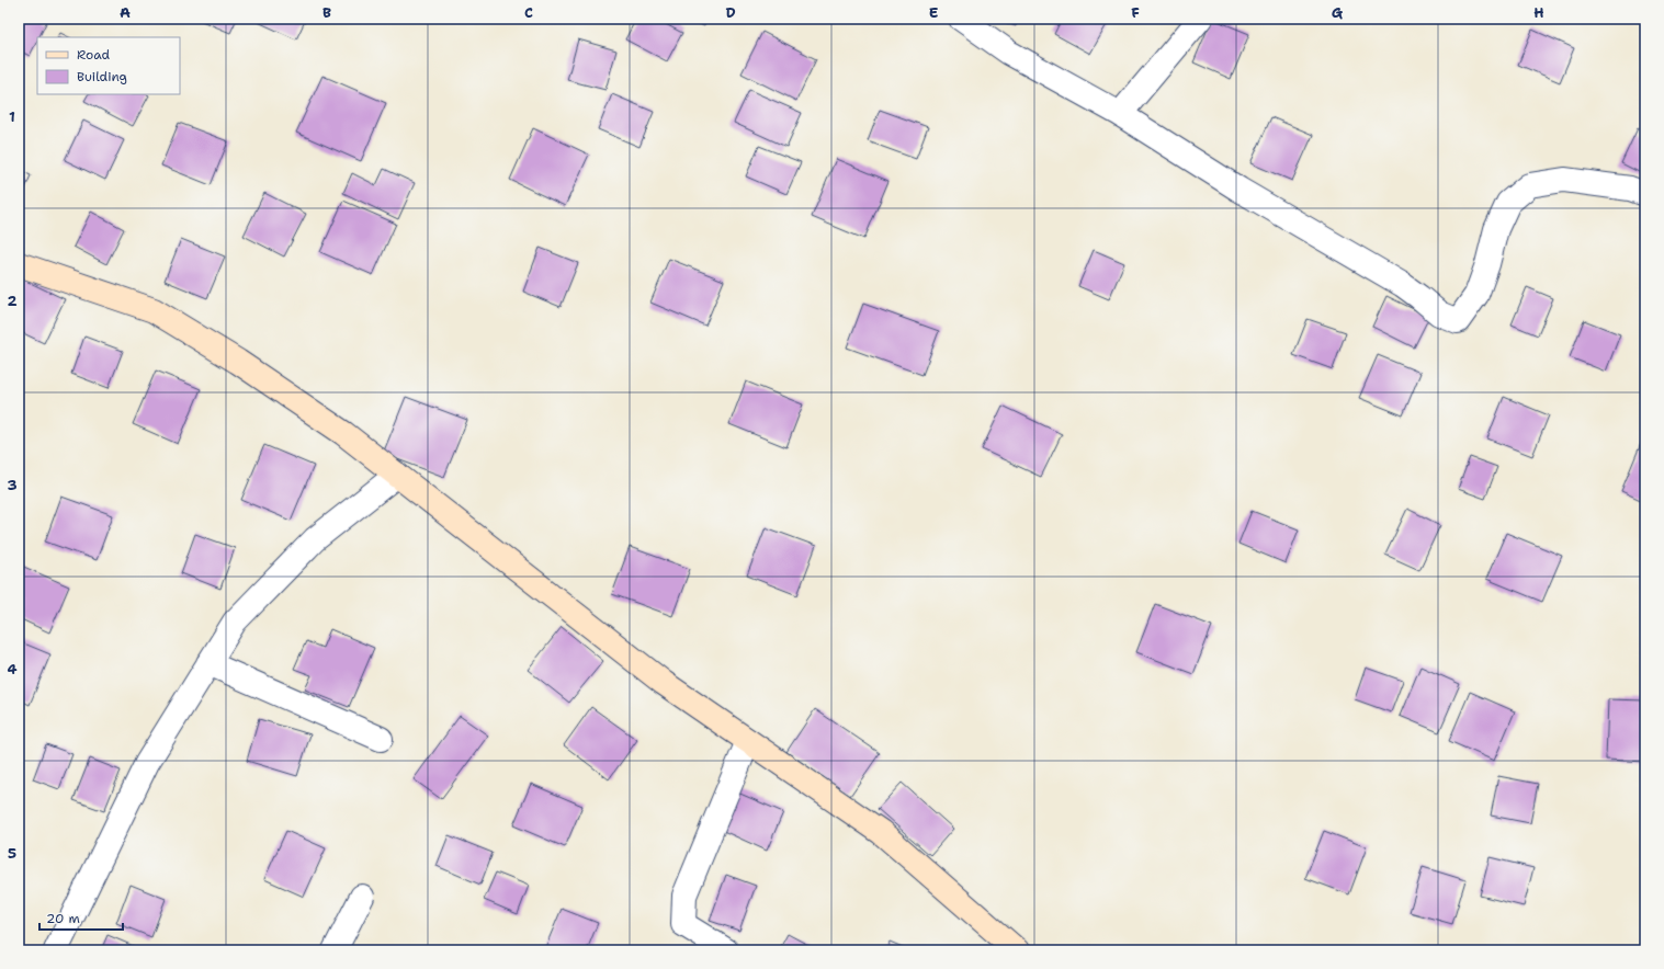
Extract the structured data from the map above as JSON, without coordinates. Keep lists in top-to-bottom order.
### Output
{
  "legend": ["Road", "Building"],
  "scale_bar": "20 m",
  "grid": {
    "columns": [
      "A",
      "B",
      "C",
      "D",
      "E",
      "F",
      "G",
      "H"
    ],
    "rows": [
      "1",
      "2",
      "3",
      "4",
      "5"
    ]
  }
}
